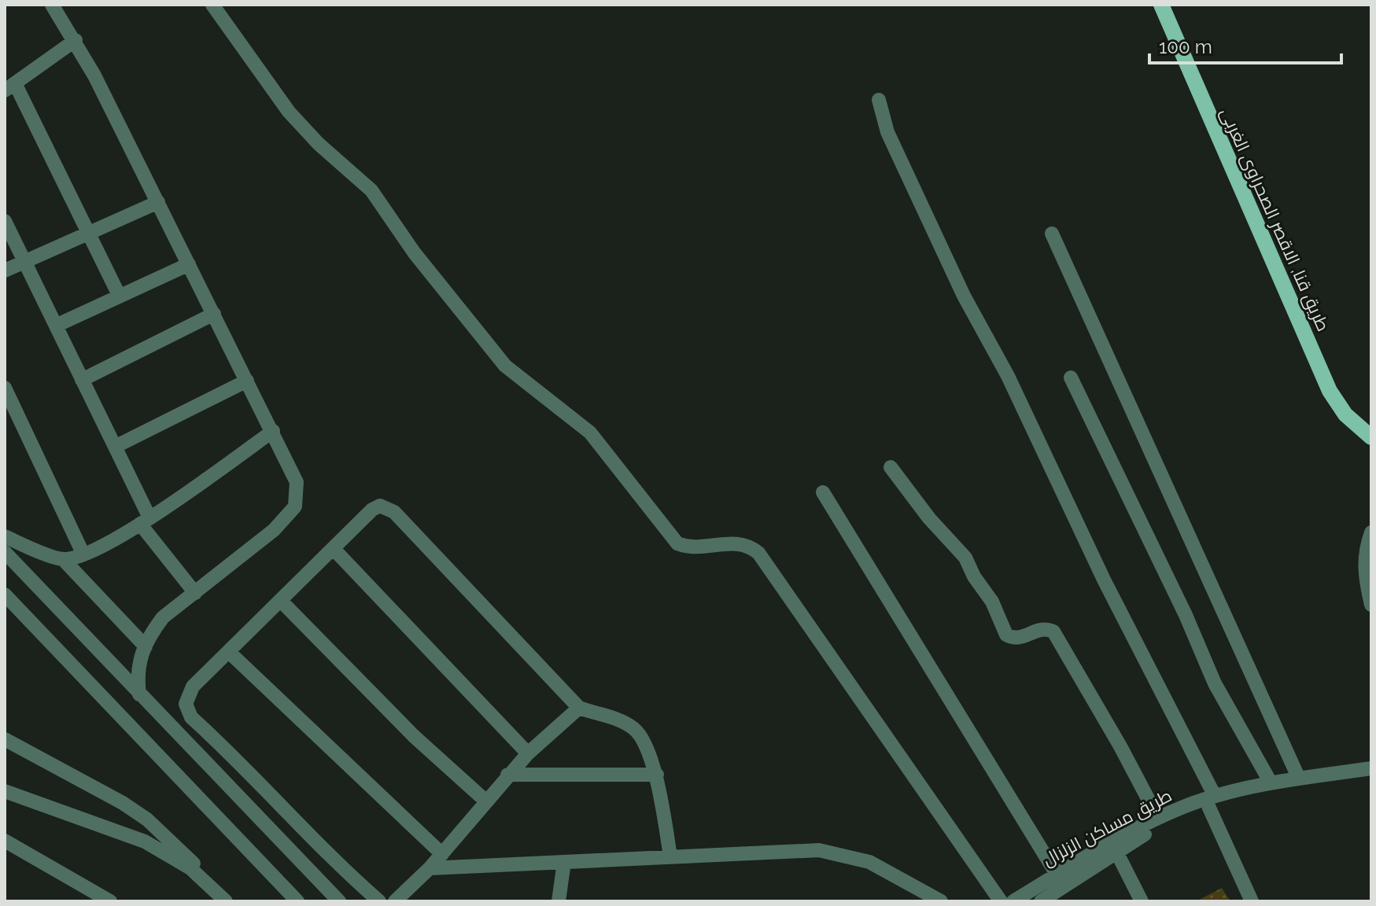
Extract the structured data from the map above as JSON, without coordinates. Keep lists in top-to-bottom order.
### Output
{
  "streets": {
    "main road": ["طريق قنا, الاقصر الصحراوى الغربى"],
    "street": ["طريق مساكن الزلزال"]
  },
  "scale_bar": "100 m"
}
